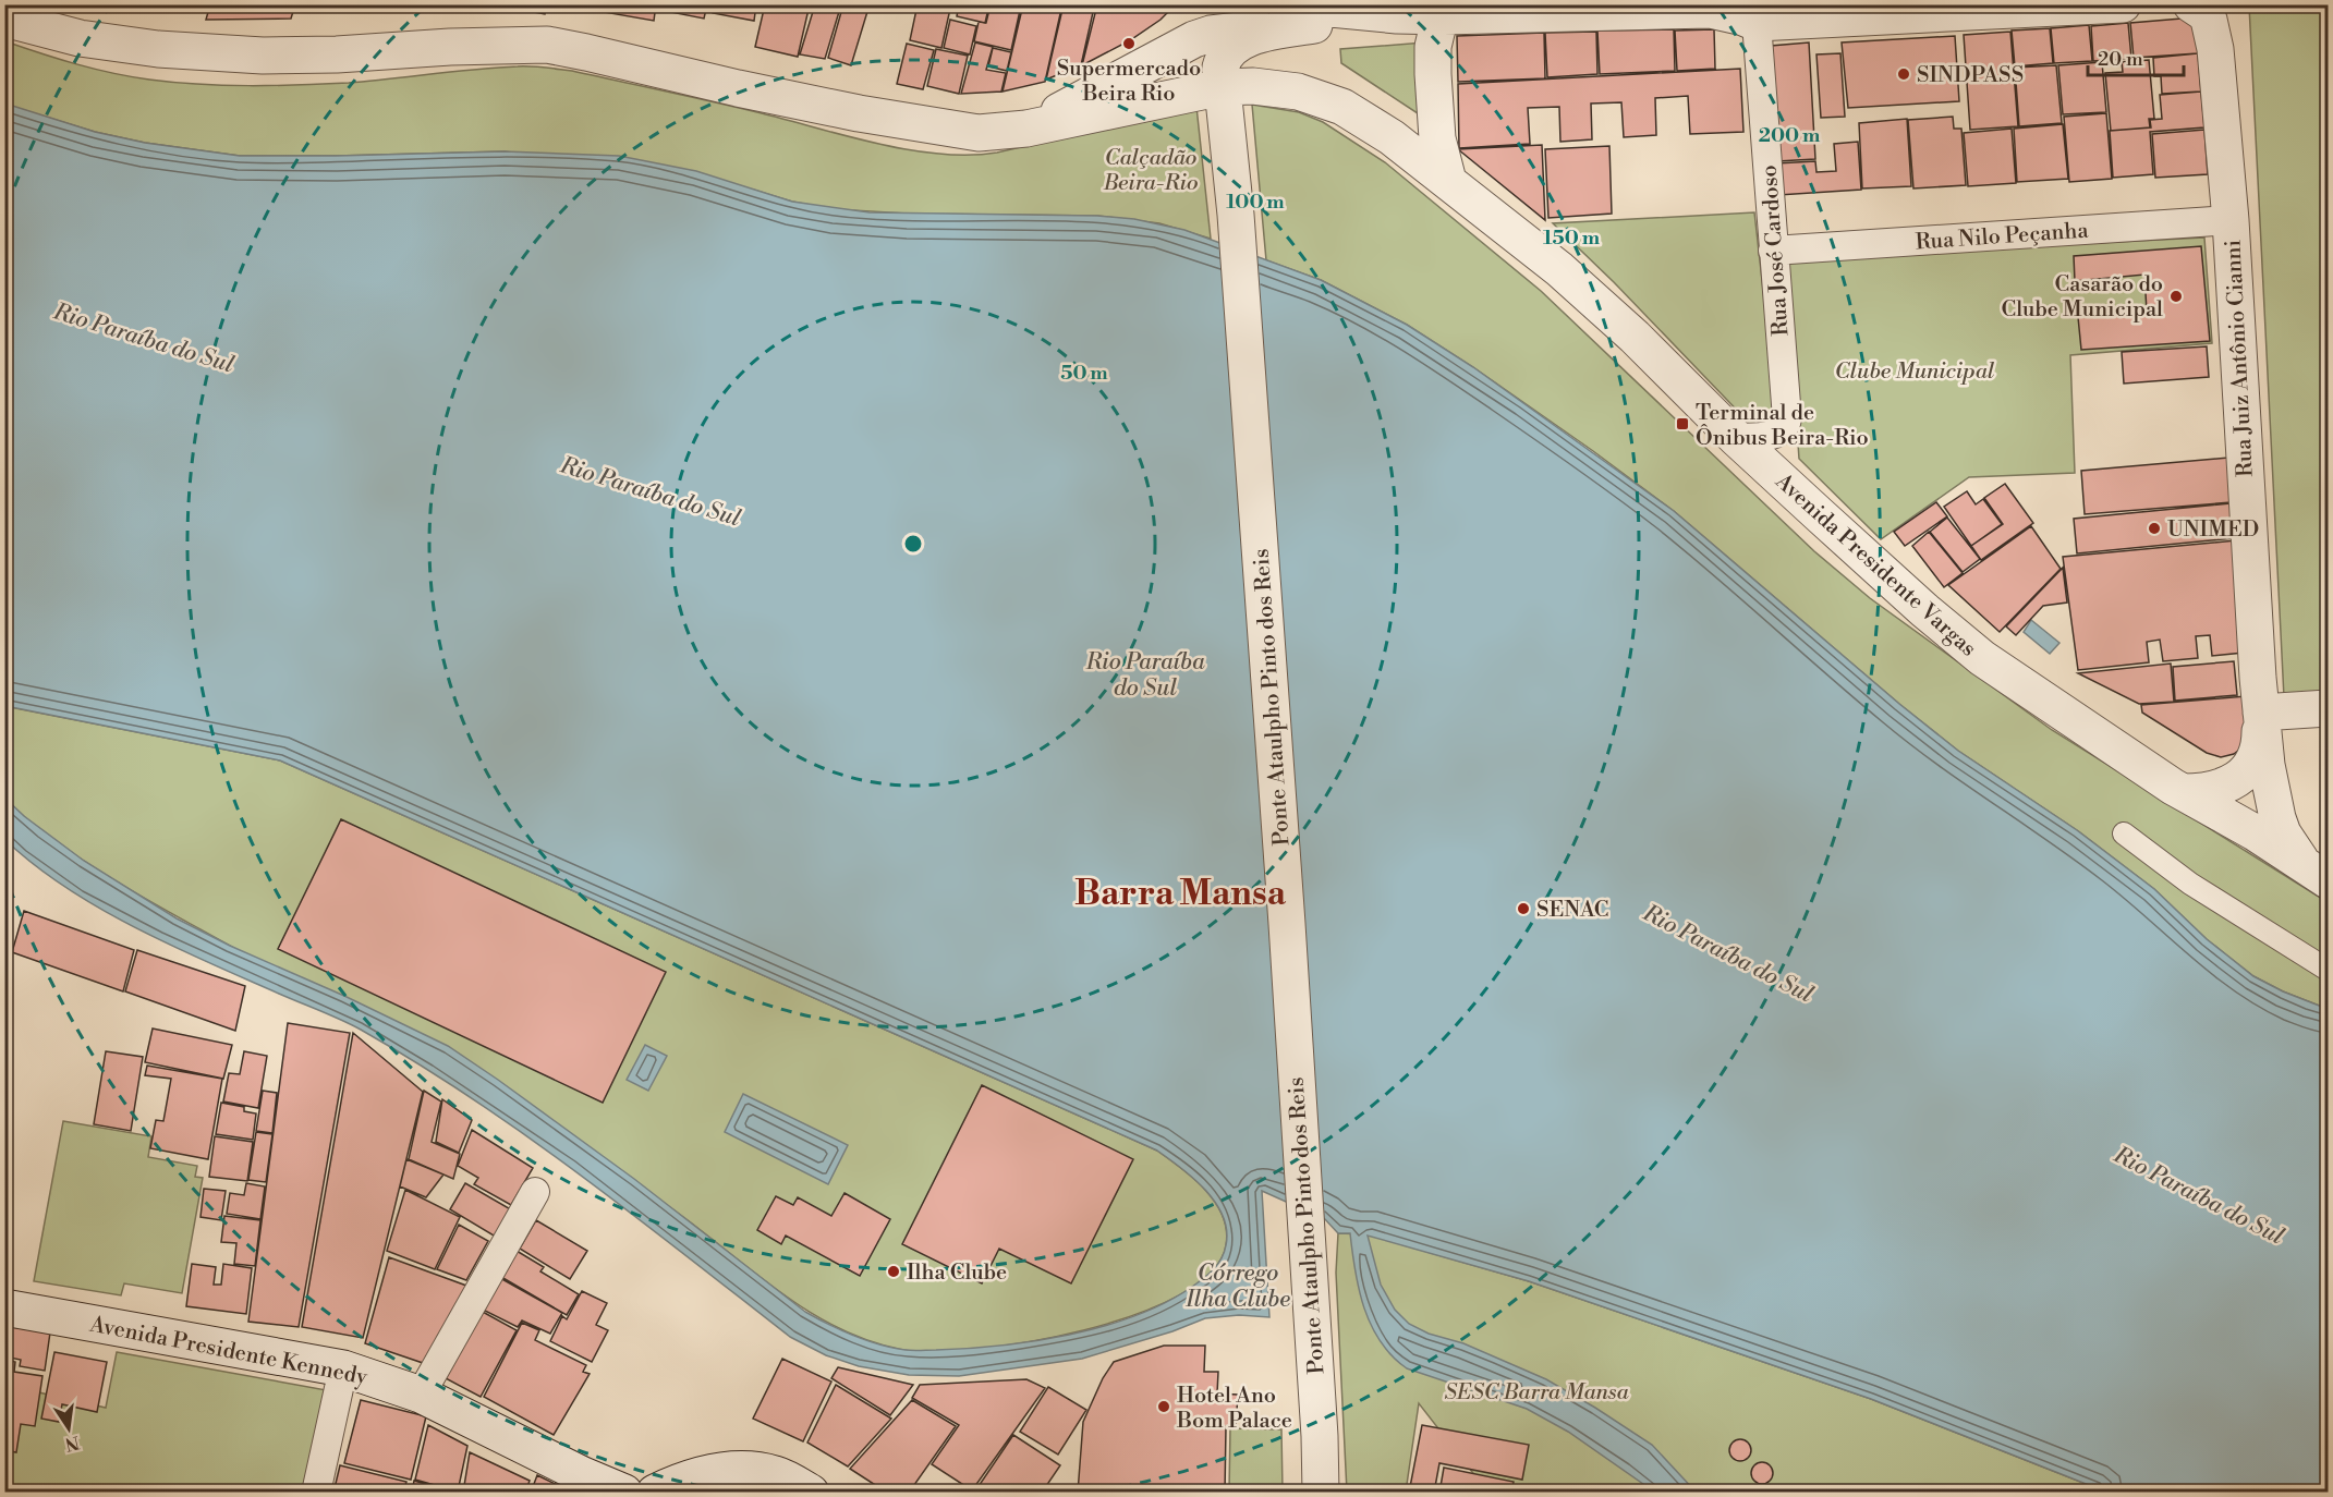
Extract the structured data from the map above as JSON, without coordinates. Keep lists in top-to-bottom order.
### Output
{
  "streets": {
    "street": [
      "Rua Nilo Peçanha",
      "Rua José Cardoso",
      "Rua Juiz Antônio Cianni",
      "Avenida Presidente Vargas",
      "Ponte Ataulpho Pinto dos Reis",
      "Avenida Presidente Kennedy"
    ]
  },
  "crossings": [
    ["Rua Nilo Peçanha", "Rua José Cardoso"],
    ["Rua Nilo Peçanha", "Rua Juiz Antônio Cianni"],
    ["Rua José Cardoso", "Avenida Presidente Vargas"],
    ["Rua Juiz Antônio Cianni", "Avenida Presidente Vargas"],
    ["Avenida Presidente Vargas", "Ponte Ataulpho Pinto dos Reis"]
  ],
  "districts": ["Barra Mansa"],
  "water": ["Rio Paraíba do Sul", "Córrego Ilha Clube"],
  "parks": ["Calçadão Beira-Rio", "Clube Municipal", "SESC Barra Mansa"],
  "places": {
    "other": [
      "Supermercado Beira Rio",
      "SINDPASS",
      "Casarão do Clube Municipal",
      "UNIMED",
      "SENAC",
      "Ilha Clube",
      "Hotel Ano Bom Palace"
    ],
    "transit": ["Terminal de Ônibus Beira-Rio"]
  },
  "scale_bar": "20 m",
  "north": "bottom",
  "rings": [
    "200 m",
    "100 m",
    "150 m",
    "50 m"
  ]
}
